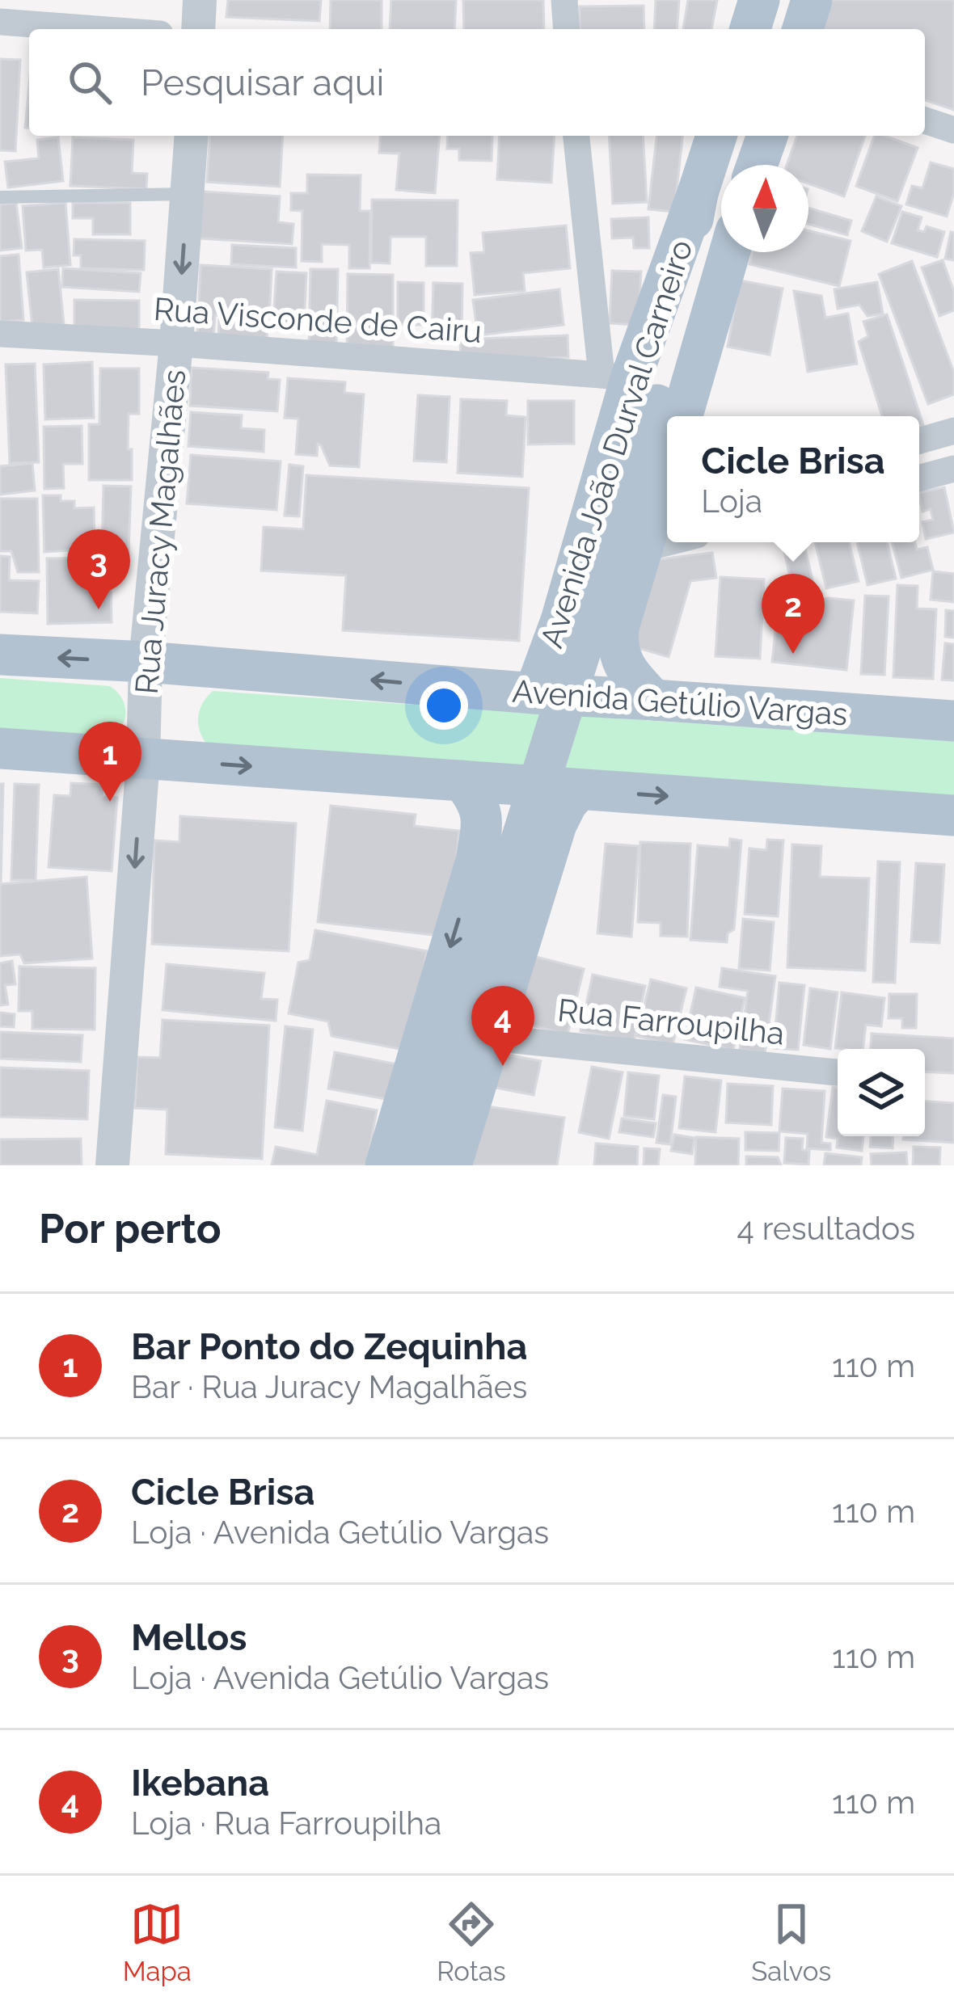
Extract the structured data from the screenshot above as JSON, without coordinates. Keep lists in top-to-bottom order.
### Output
{
  "streets": {
    "main road": ["Avenida João Durval Carneiro", "Avenida Getúlio Vargas"],
    "street": ["Rua Visconde de Cairu", "Rua Juracy Magalhães", "Rua Farroupilha"]
  },
  "crossings": [
    ["Rua Visconde de Cairu", "Avenida João Durval Carneiro"],
    ["Rua Visconde de Cairu", "Rua Juracy Magalhães"],
    ["Avenida João Durval Carneiro", "Avenida Getúlio Vargas"],
    ["Rua Juracy Magalhães", "Avenida Getúlio Vargas"]
  ],
  "one_way": ["Rua Juracy Magalhães"],
  "north": "top",
  "page": {
    "search": "Pesquisar aqui",
    "popup": ["Cicle Brisa", "Loja"],
    "pins": [
      "3",
      "2",
      "1",
      "4"
    ],
    "heading": ["Por perto", "4 resultados"],
    "list": [
      {
        "mark": "1",
        "name": "Bar Ponto do Zequinha",
        "note": "Bar · Rua Juracy Magalhães",
        "value": "110 m"
      },
      {
        "mark": "2",
        "name": "Cicle Brisa",
        "note": "Loja · Avenida Getúlio Vargas",
        "value": "110 m"
      },
      {
        "mark": "3",
        "name": "Mellos",
        "note": "Loja · Avenida Getúlio Vargas",
        "value": "110 m"
      },
      {
        "mark": "4",
        "name": "Ikebana",
        "note": "Loja · Rua Farroupilha",
        "value": "110 m"
      }
    ],
    "nav": ["Mapa", "Rotas", "Salvos"]
  }
}
